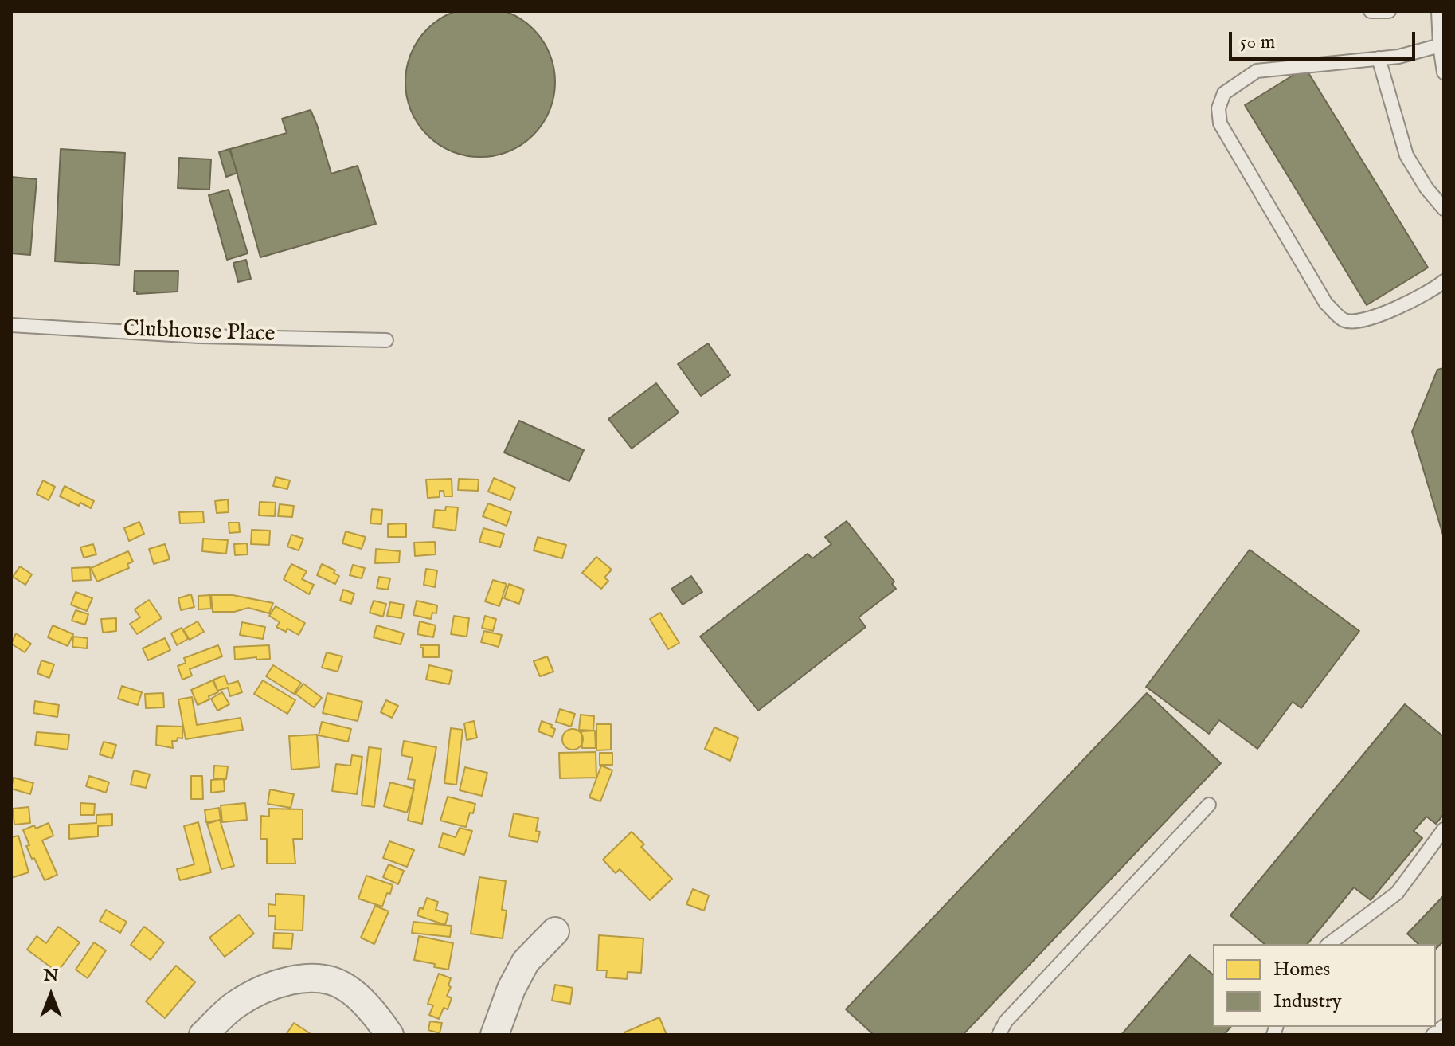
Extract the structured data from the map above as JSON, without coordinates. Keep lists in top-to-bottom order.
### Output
{
  "streets": {
    "lane": ["Clubhouse Place"]
  },
  "legend": ["Homes", "Industry"],
  "scale_bar": "50 m",
  "north": "top"
}
